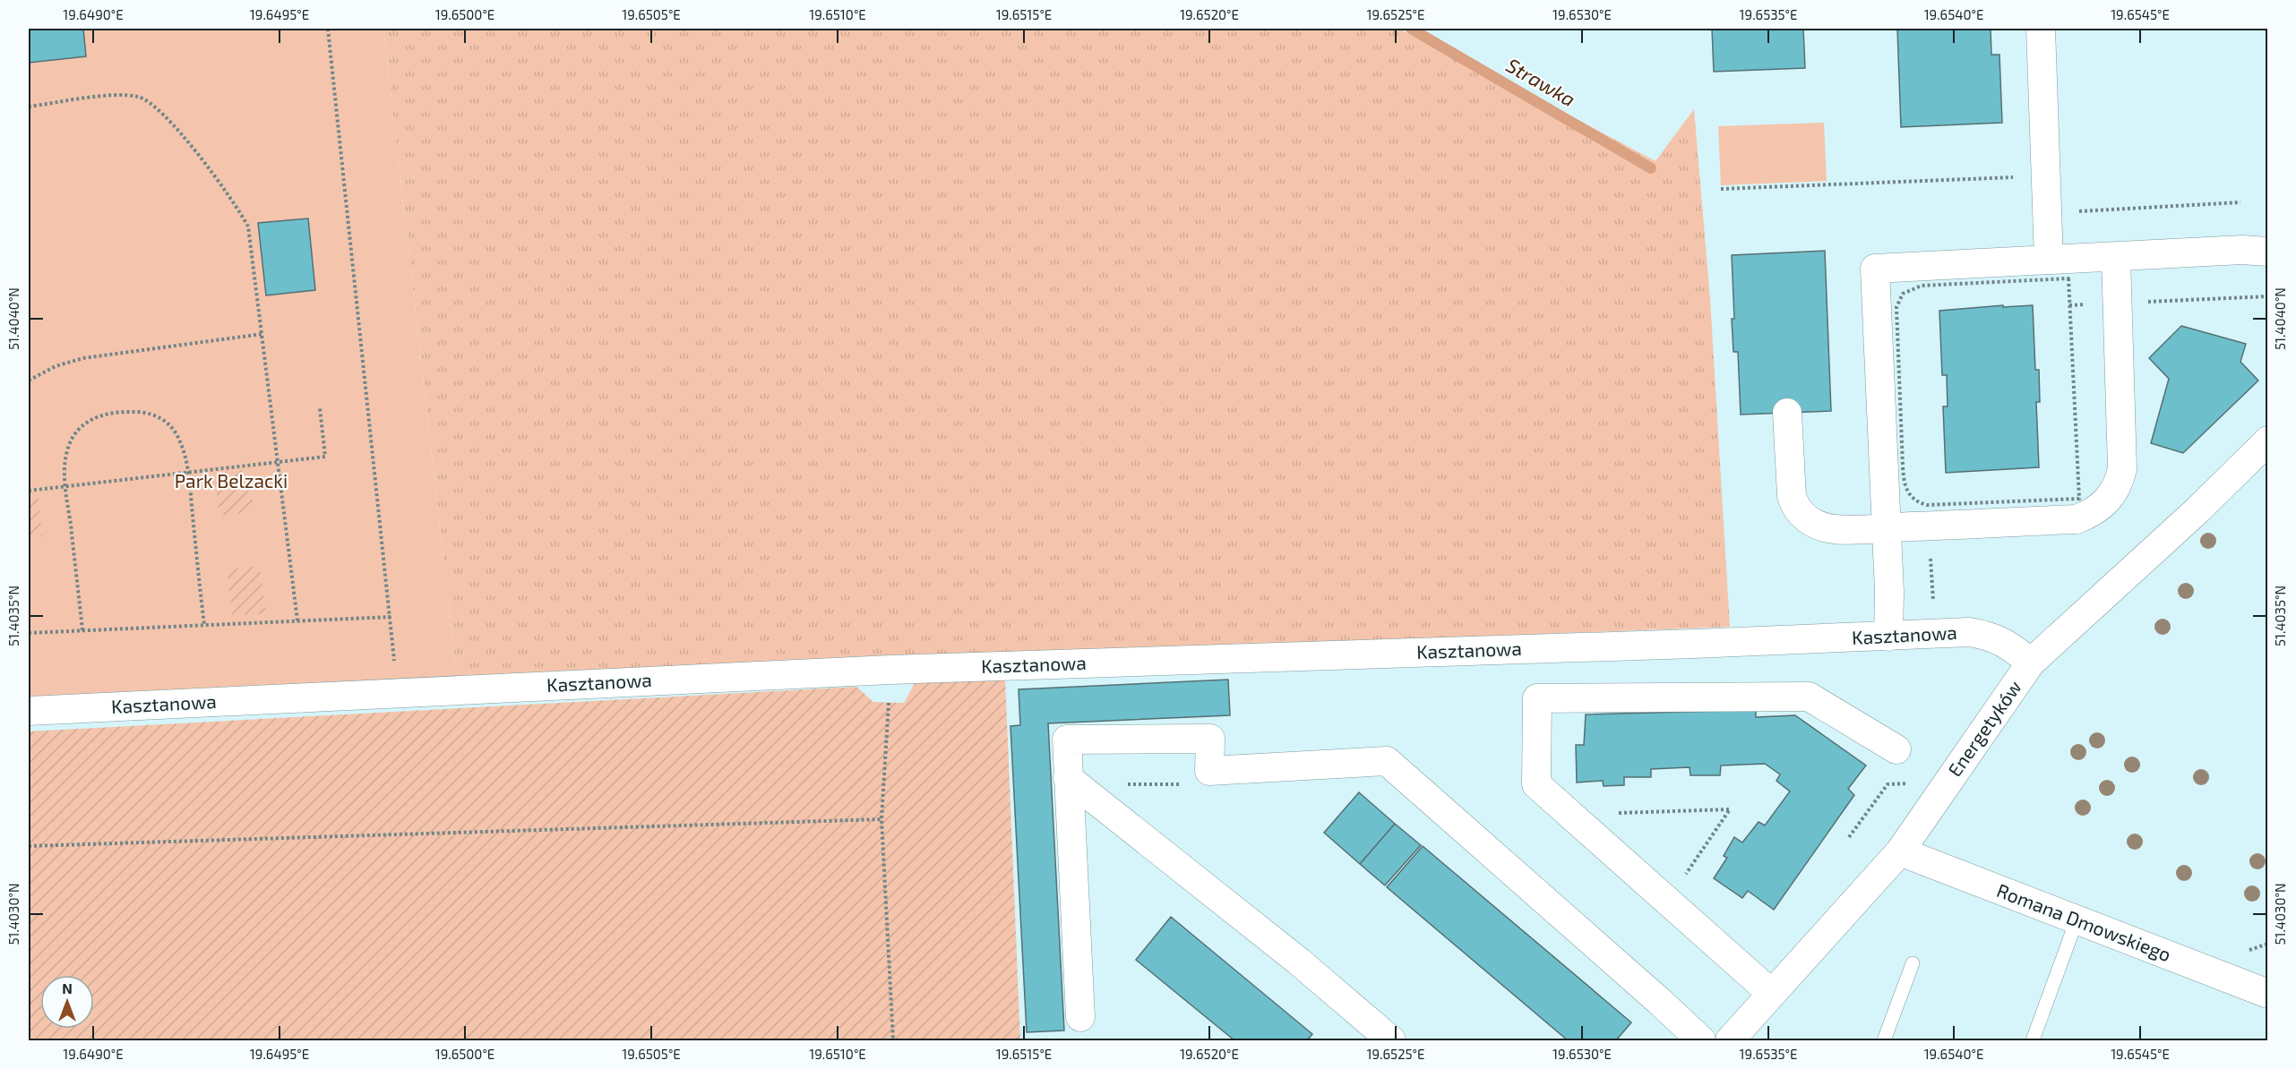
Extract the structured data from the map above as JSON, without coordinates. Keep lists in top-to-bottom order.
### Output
{
  "streets": {
    "street": ["Kasztanowa", "Energetyków", "Romana Dmowskiego"]
  },
  "crossings": [
    ["Kasztanowa", "Energetyków"],
    ["Energetyków", "Romana Dmowskiego"]
  ],
  "water": ["Strawka"],
  "parks": ["Park Belzacki"],
  "north": "top",
  "coordinates": [
    "19.6490°E",
    "19.6495°E",
    "19.6500°E",
    "19.6505°E",
    "19.6510°E",
    "19.6515°E",
    "19.6520°E",
    "19.6525°E",
    "19.6530°E",
    "19.6535°E",
    "19.6540°E",
    "19.6545°E",
    "51.4040°N",
    "51.4035°N",
    "51.4030°N"
  ]
}
